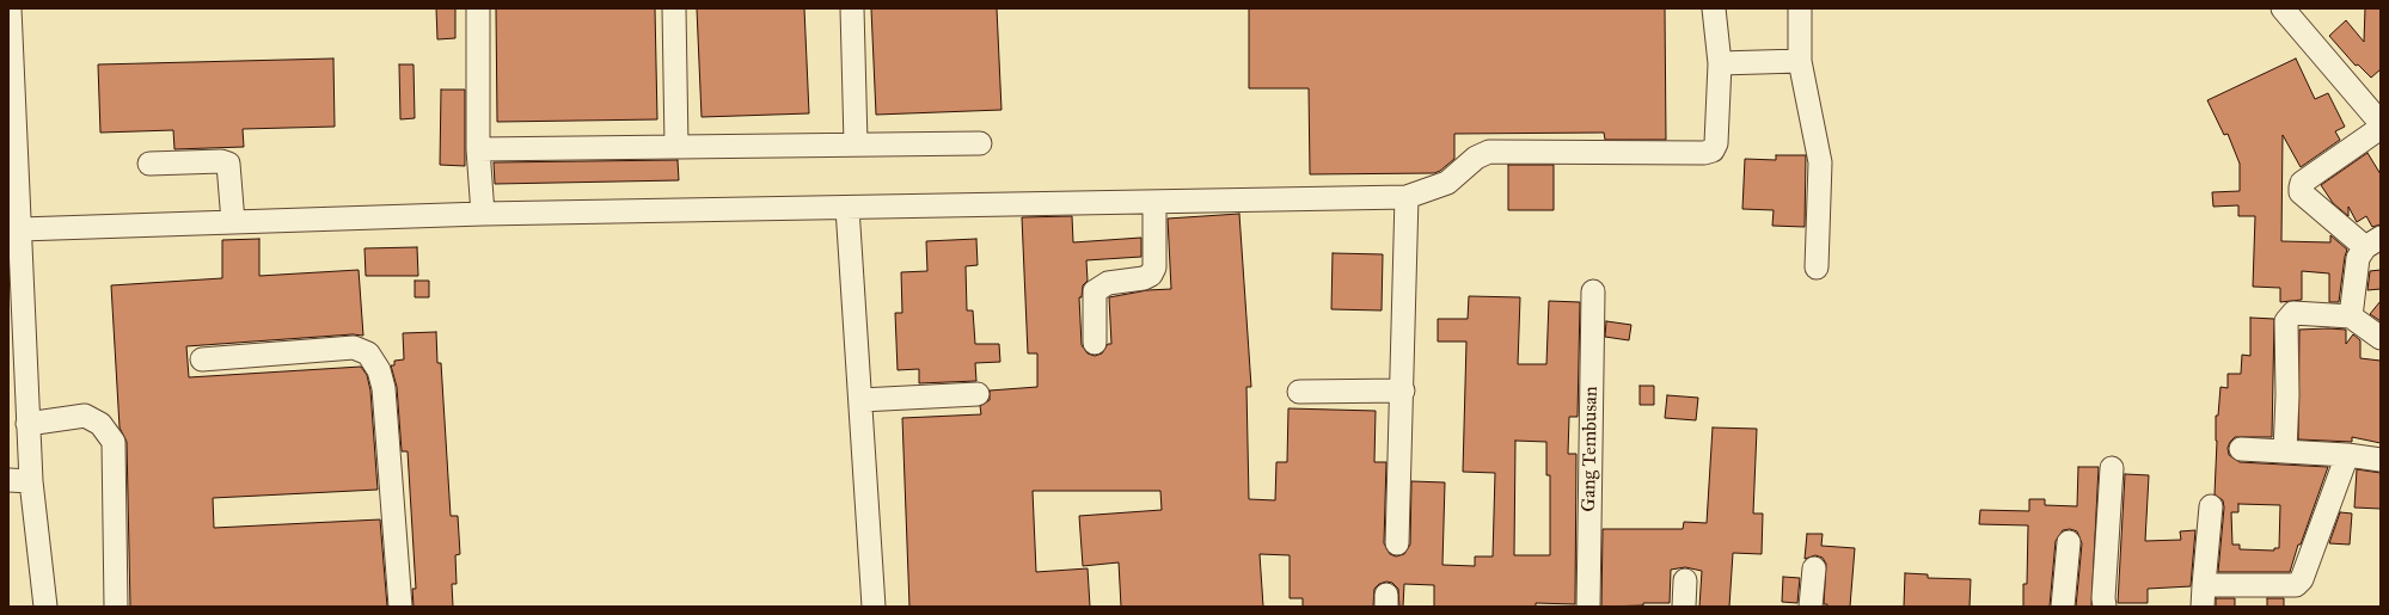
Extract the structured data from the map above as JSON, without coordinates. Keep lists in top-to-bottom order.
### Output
{
  "streets": {
    "street": ["Gang Tembusan"]
  }
}
